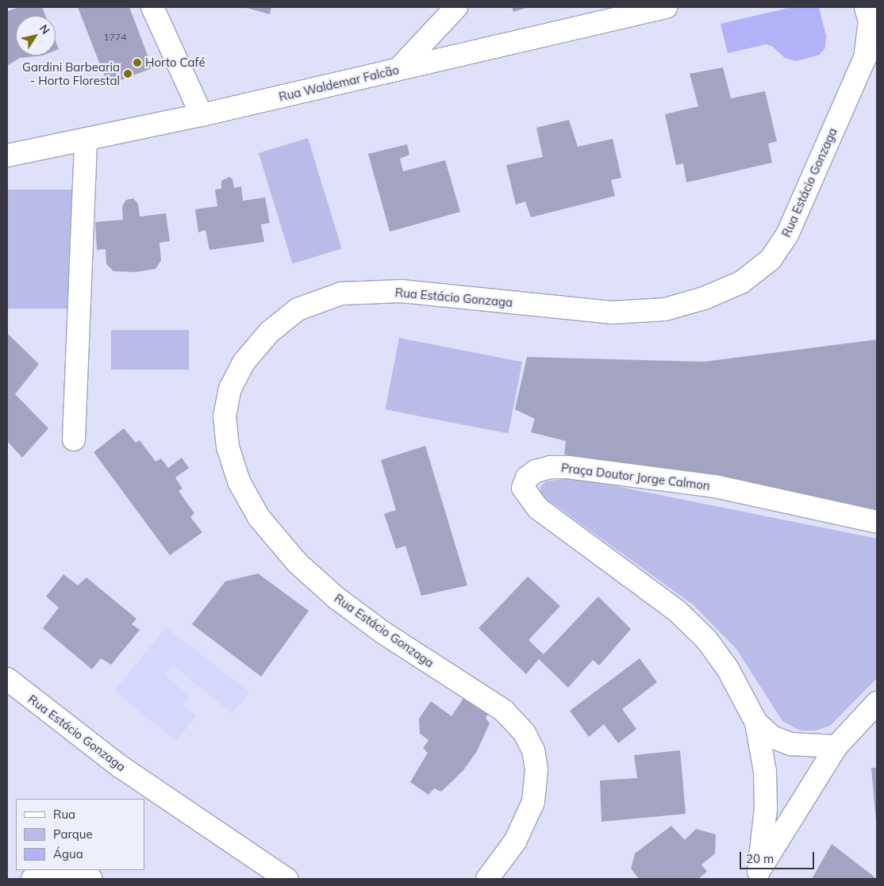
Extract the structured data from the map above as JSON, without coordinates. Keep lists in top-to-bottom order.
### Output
{
  "streets": {
    "street": ["Rua Waldemar Falcão", "Rua Estácio Gonzaga", "Praça Doutor Jorge Calmon"]
  },
  "places": ["Horto Café", "Gardini Barbearia - Horto Florestal"],
  "house_numbers": ["1774"],
  "legend": ["Rua", "Parque", "Água"],
  "scale_bar": "20 m",
  "north": "top right"
}
